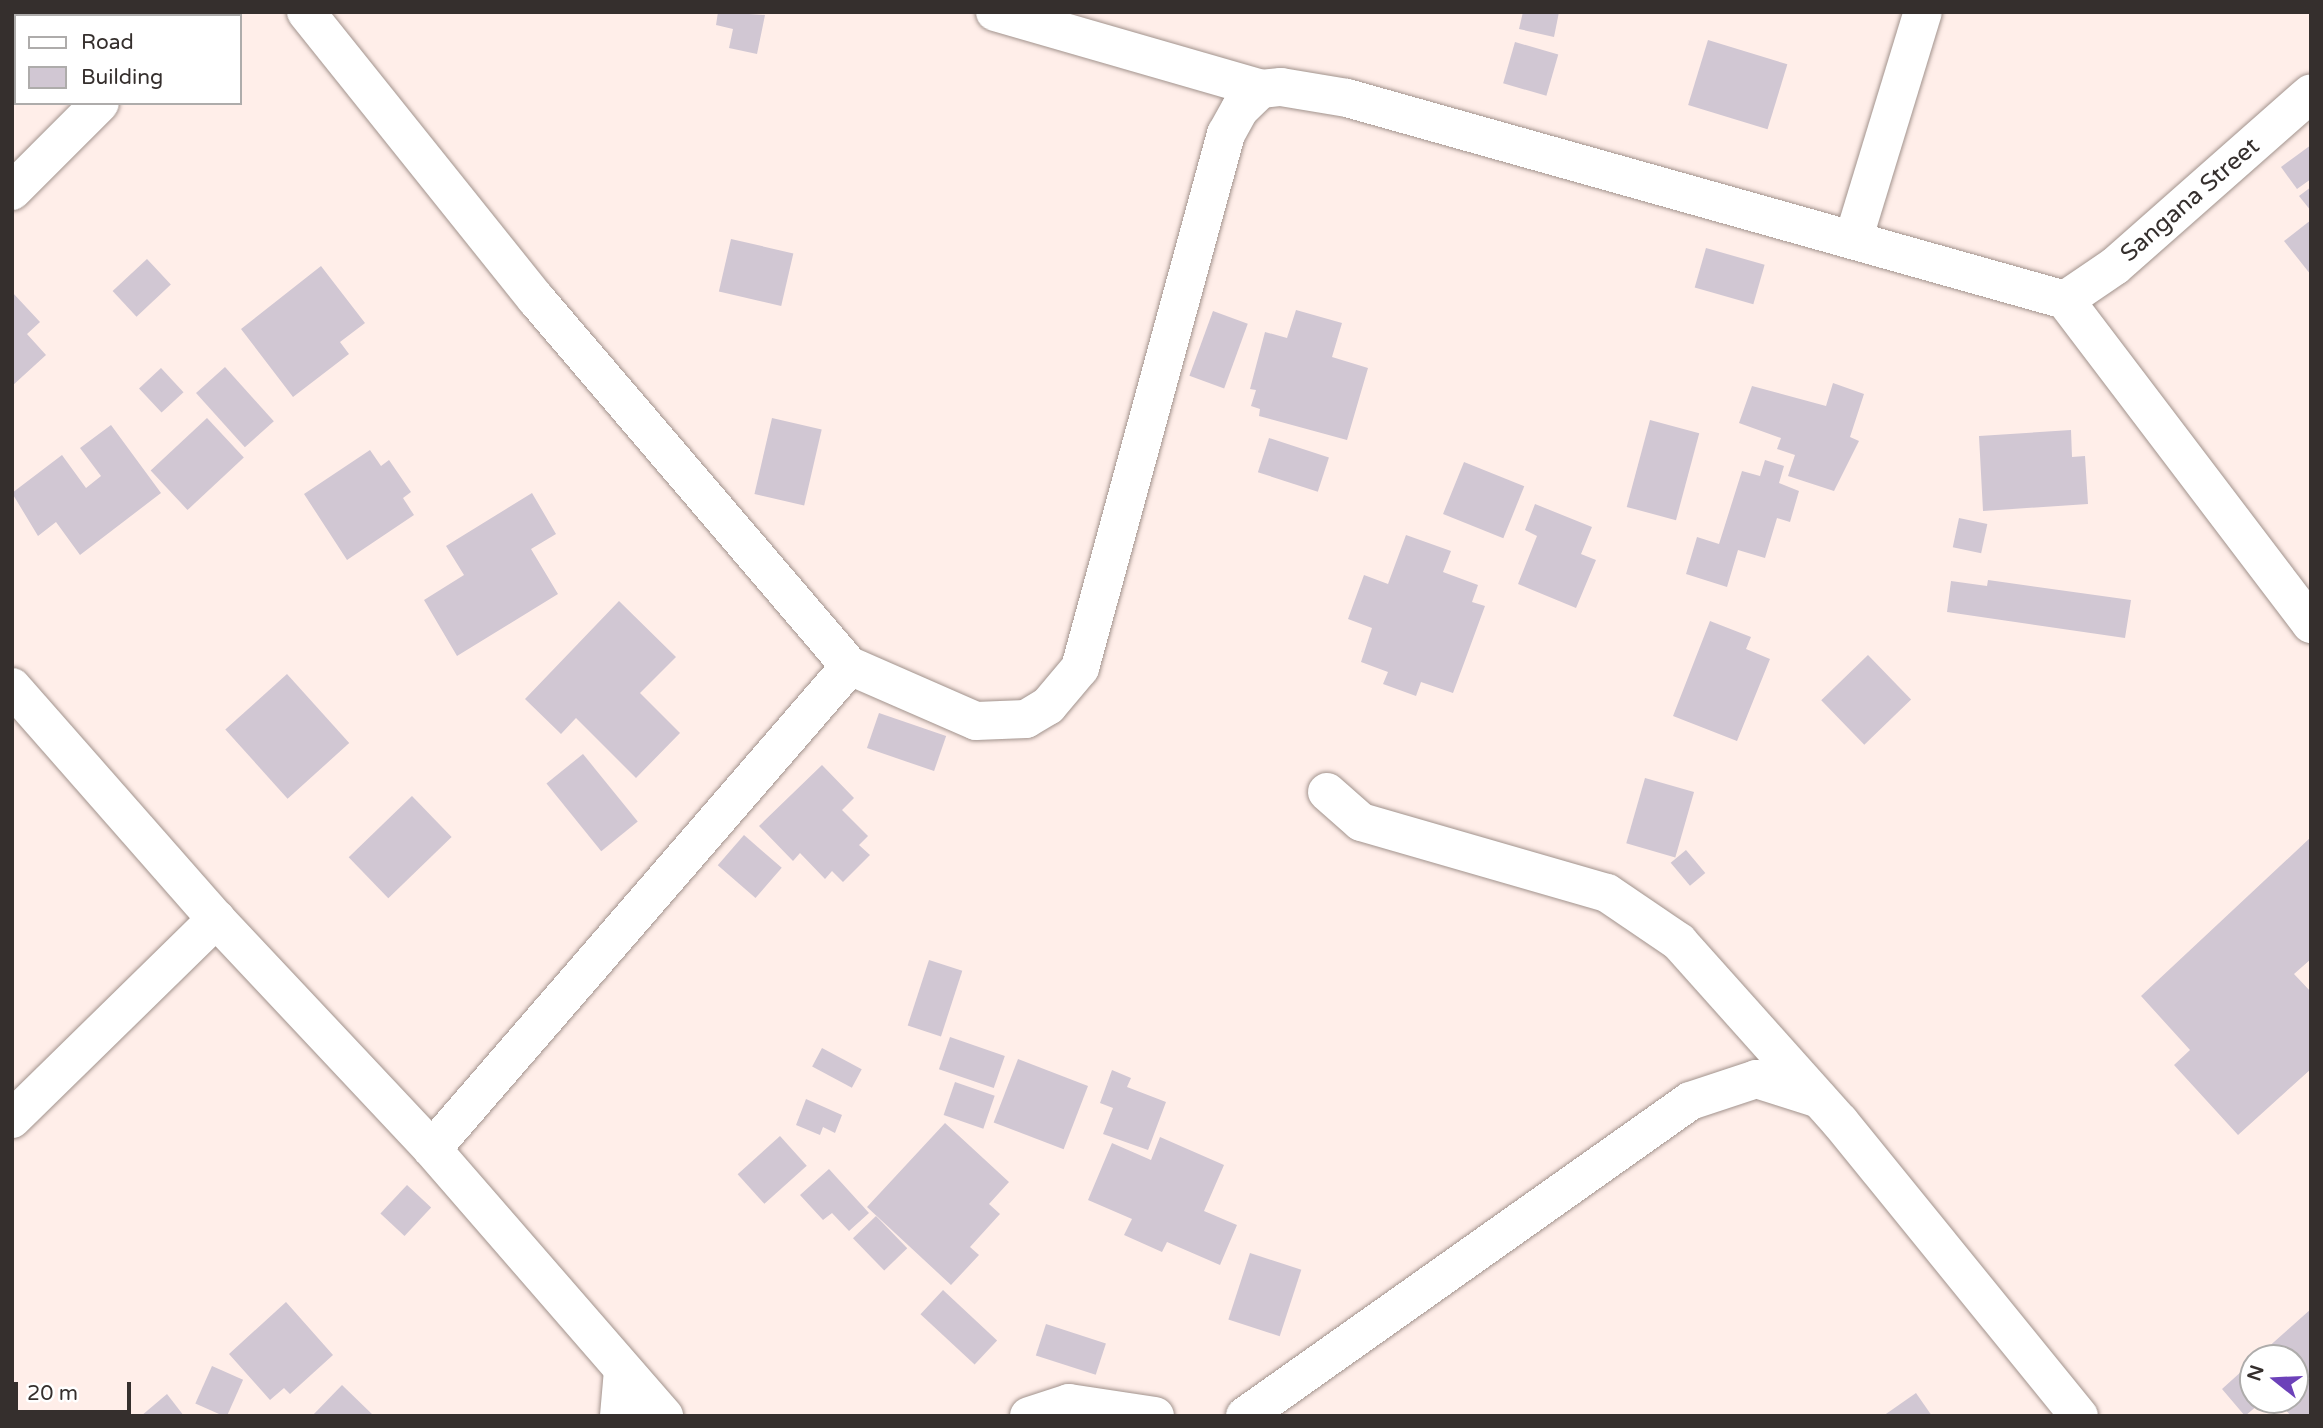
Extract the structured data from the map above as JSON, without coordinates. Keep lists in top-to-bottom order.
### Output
{
  "streets": {
    "street": ["Sangana Street"]
  },
  "legend": ["Road", "Building"],
  "scale_bar": "20 m",
  "north": "left"
}
